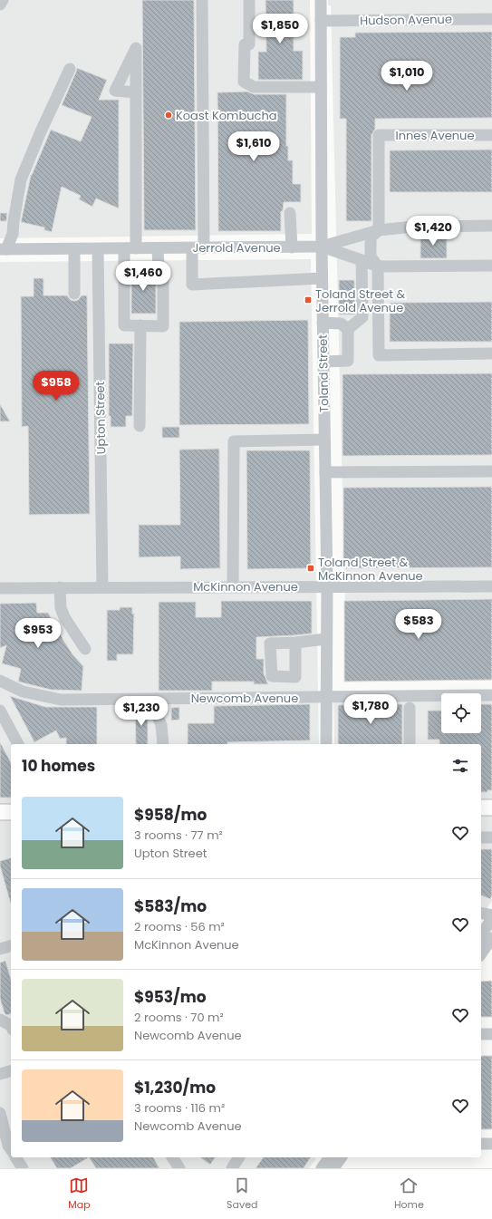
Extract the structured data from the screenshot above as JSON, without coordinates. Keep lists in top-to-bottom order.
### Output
{
  "streets": {
    "street": [
      "Hudson Avenue",
      "Innes Avenue",
      "Jerrold Avenue",
      "Toland Street",
      "Upton Street",
      "McKinnon Avenue",
      "Newcomb Avenue"
    ]
  },
  "crossings": [
    ["Hudson Avenue", "Toland Street"],
    ["Innes Avenue", "Jerrold Avenue"],
    ["Jerrold Avenue", "Toland Street"],
    ["Jerrold Avenue", "Upton Street"],
    ["Toland Street", "McKinnon Avenue"],
    ["Toland Street", "Newcomb Avenue"],
    ["Upton Street", "McKinnon Avenue"]
  ],
  "places": {
    "other": ["Koast Kombucha"],
    "transit": ["Toland Street & Jerrold Avenue", "Toland Street & McKinnon Avenue"]
  },
  "page": {
    "price": [
      "$1,850",
      "$1,010",
      "$1,610",
      "$1,420",
      "$1,460",
      "$958",
      "$583",
      "$953",
      "$1,780",
      "$1,230"
    ],
    "heading": "10 homes",
    "list": [
      {
        "name": "$958/mo",
        "note": "3 rooms · 77 m² · Upton Street"
      },
      {
        "name": "$583/mo",
        "note": "2 rooms · 56 m² · McKinnon Avenue"
      },
      {
        "name": "$953/mo",
        "note": "2 rooms · 70 m² · Newcomb Avenue"
      },
      {
        "name": "$1,230/mo",
        "note": "3 rooms · 116 m² · Newcomb Avenue"
      }
    ],
    "tabs": ["Map", "Saved", "Home"]
  }
}
